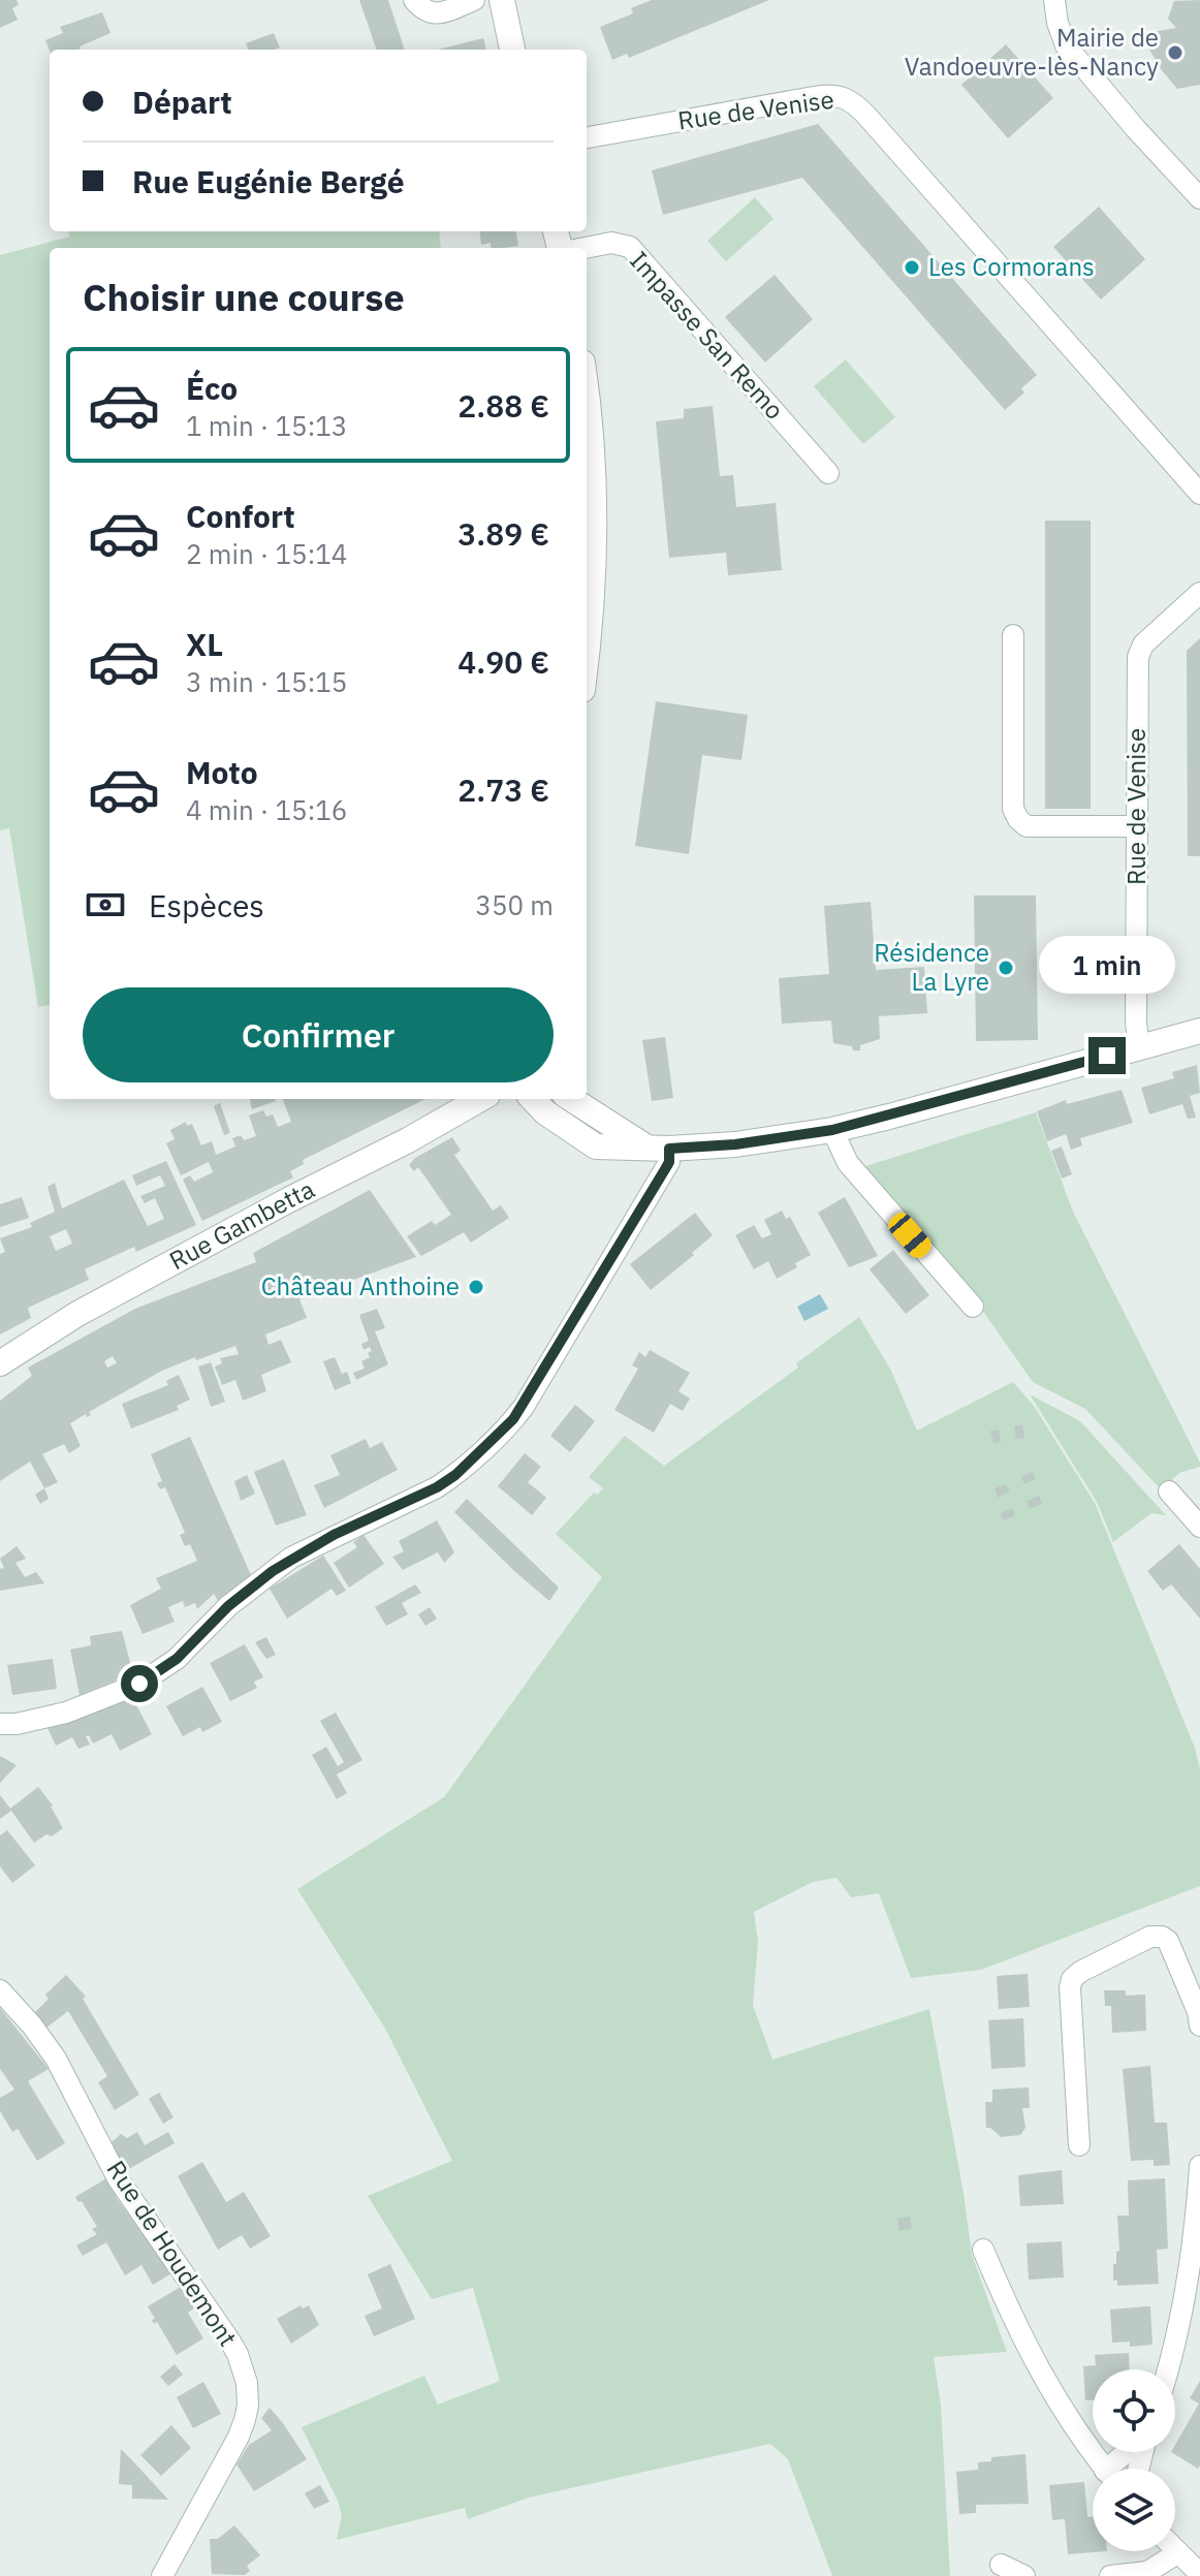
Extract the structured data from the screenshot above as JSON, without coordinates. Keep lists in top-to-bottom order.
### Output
{
  "streets": {
    "street": [
      "Rue de Venise",
      "Impasse San Remo",
      "Rue Gambetta",
      "Rue de Houdemont"
    ]
  },
  "places": [
    "Mairie de Vandoeuvre-lès-Nancy",
    "Les Cormorans",
    "Résidence La Lyre",
    "Château Anthoine"
  ],
  "page": {
    "banner": ["Départ", "Rue Eugénie Bergé"],
    "heading": "Choisir une course",
    "list": [
      {
        "name": "Éco",
        "note": "1 min · 15:13",
        "value": "2.88 €"
      },
      {
        "name": "Confort",
        "note": "2 min · 15:14",
        "value": "3.89 €"
      },
      {
        "name": "XL",
        "note": "3 min · 15:15",
        "value": "4.90 €"
      },
      {
        "name": "Moto",
        "note": "4 min · 15:16",
        "value": "2.73 €"
      }
    ],
    "pay": ["Espèces", "350 m"],
    "bubble": "1 min",
    "buttons": "Confirmer"
  }
}
